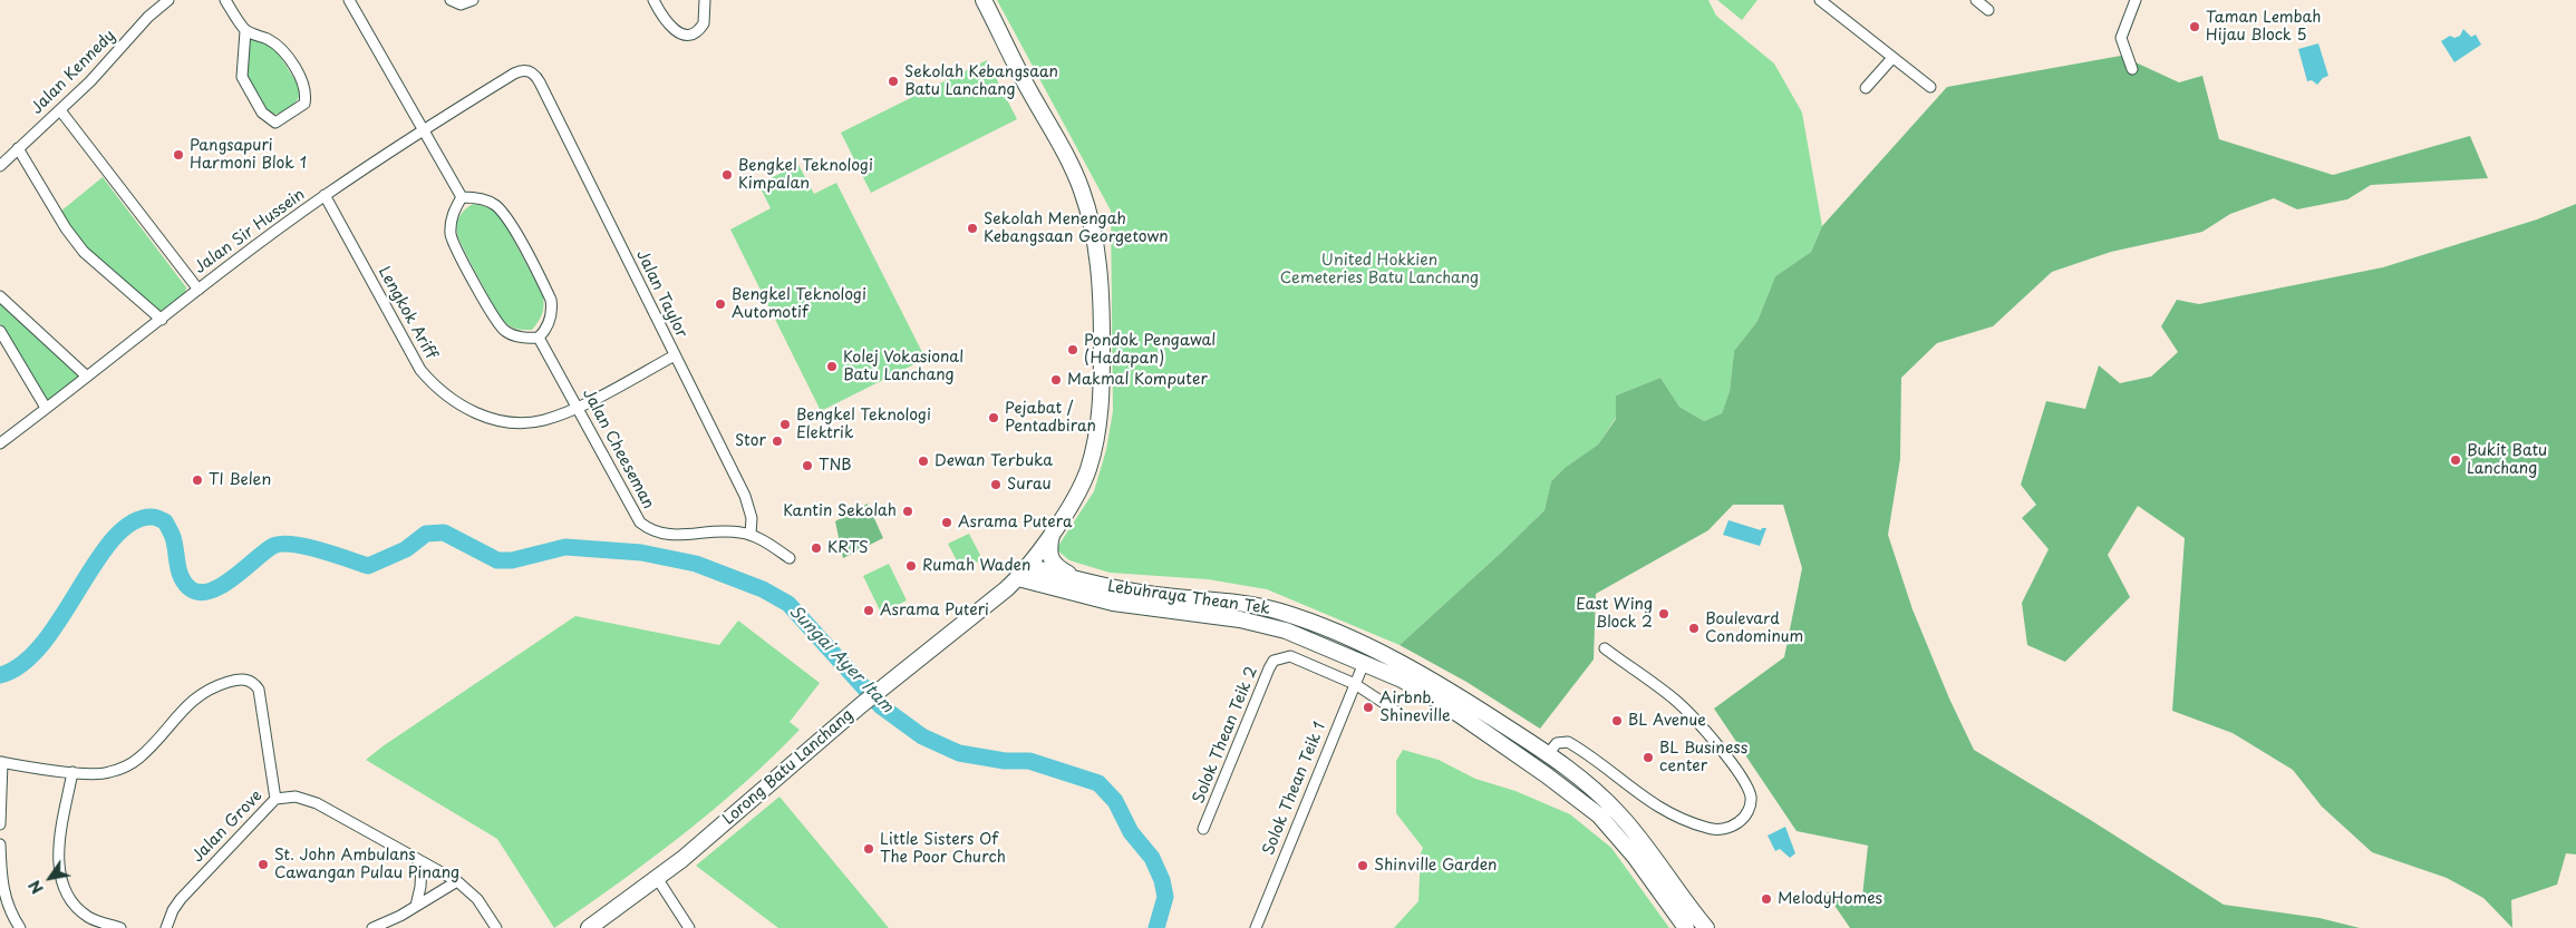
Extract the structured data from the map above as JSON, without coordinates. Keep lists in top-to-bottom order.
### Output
{
  "streets": {
    "main road": ["Lebuhraya Thean Tek", "Lorong Batu Lanchang"],
    "street": [
      "Jalan Kennedy",
      "Jalan Sir Hussein",
      "Jalan Taylor",
      "Lengkok Ariff",
      "Jalan Cheeseman",
      "Solok Thean Teik 2",
      "Solok Thean Teik 1",
      "Jalan Grove"
    ]
  },
  "crossings": [
    ["Jalan Sir Hussein", "Jalan Taylor"],
    ["Jalan Sir Hussein", "Lengkok Ariff"],
    ["Jalan Taylor", "Lengkok Ariff"],
    ["Jalan Taylor", "Jalan Cheeseman"],
    ["Lengkok Ariff", "Jalan Cheeseman"],
    ["Lebuhraya Thean Tek", "Lorong Batu Lanchang"],
    ["Lebuhraya Thean Tek", "Solok Thean Teik 1"],
    ["Solok Thean Teik 2", "Solok Thean Teik 1"]
  ],
  "water": ["Sungai Ayer Itam"],
  "parks": ["United Hokkien Cemeteries Batu Lanchang"],
  "places": [
    "Taman Lembah Hijau Block 5",
    "Sekolah Kebangsaan Batu Lanchang",
    "Pangsapuri Harmoni Blok 1",
    "Bengkel Teknologi Kimpalan",
    "Sekolah Menengah Kebangsaan Georgetown",
    "Bengkel Teknologi Automotif",
    "Pondok Pengawal (Hadapan)",
    "Kolej Vokasional Batu Lanchang",
    "Makmal Komputer",
    "Pejabat / Pentadbiran",
    "Bengkel Teknologi Elektrik",
    "Stor",
    "Bukit Batu Lanchang",
    "Dewan Terbuka",
    "TNB",
    "TI Belen",
    "Surau",
    "Kantin Sekolah",
    "Asrama Putera",
    "KRTS",
    "Rumah Waden",
    "Asrama Puteri",
    "East Wing Block 2",
    "Boulevard Condominum",
    "Airbnb. Shineville",
    "BL Avenue",
    "BL Business center",
    "Little Sisters Of The Poor Church",
    "St. John Ambulans Cawangan Pulau Pinang",
    "Shinville Garden",
    "MelodyHomes"
  ],
  "north": "bottom left"
}
